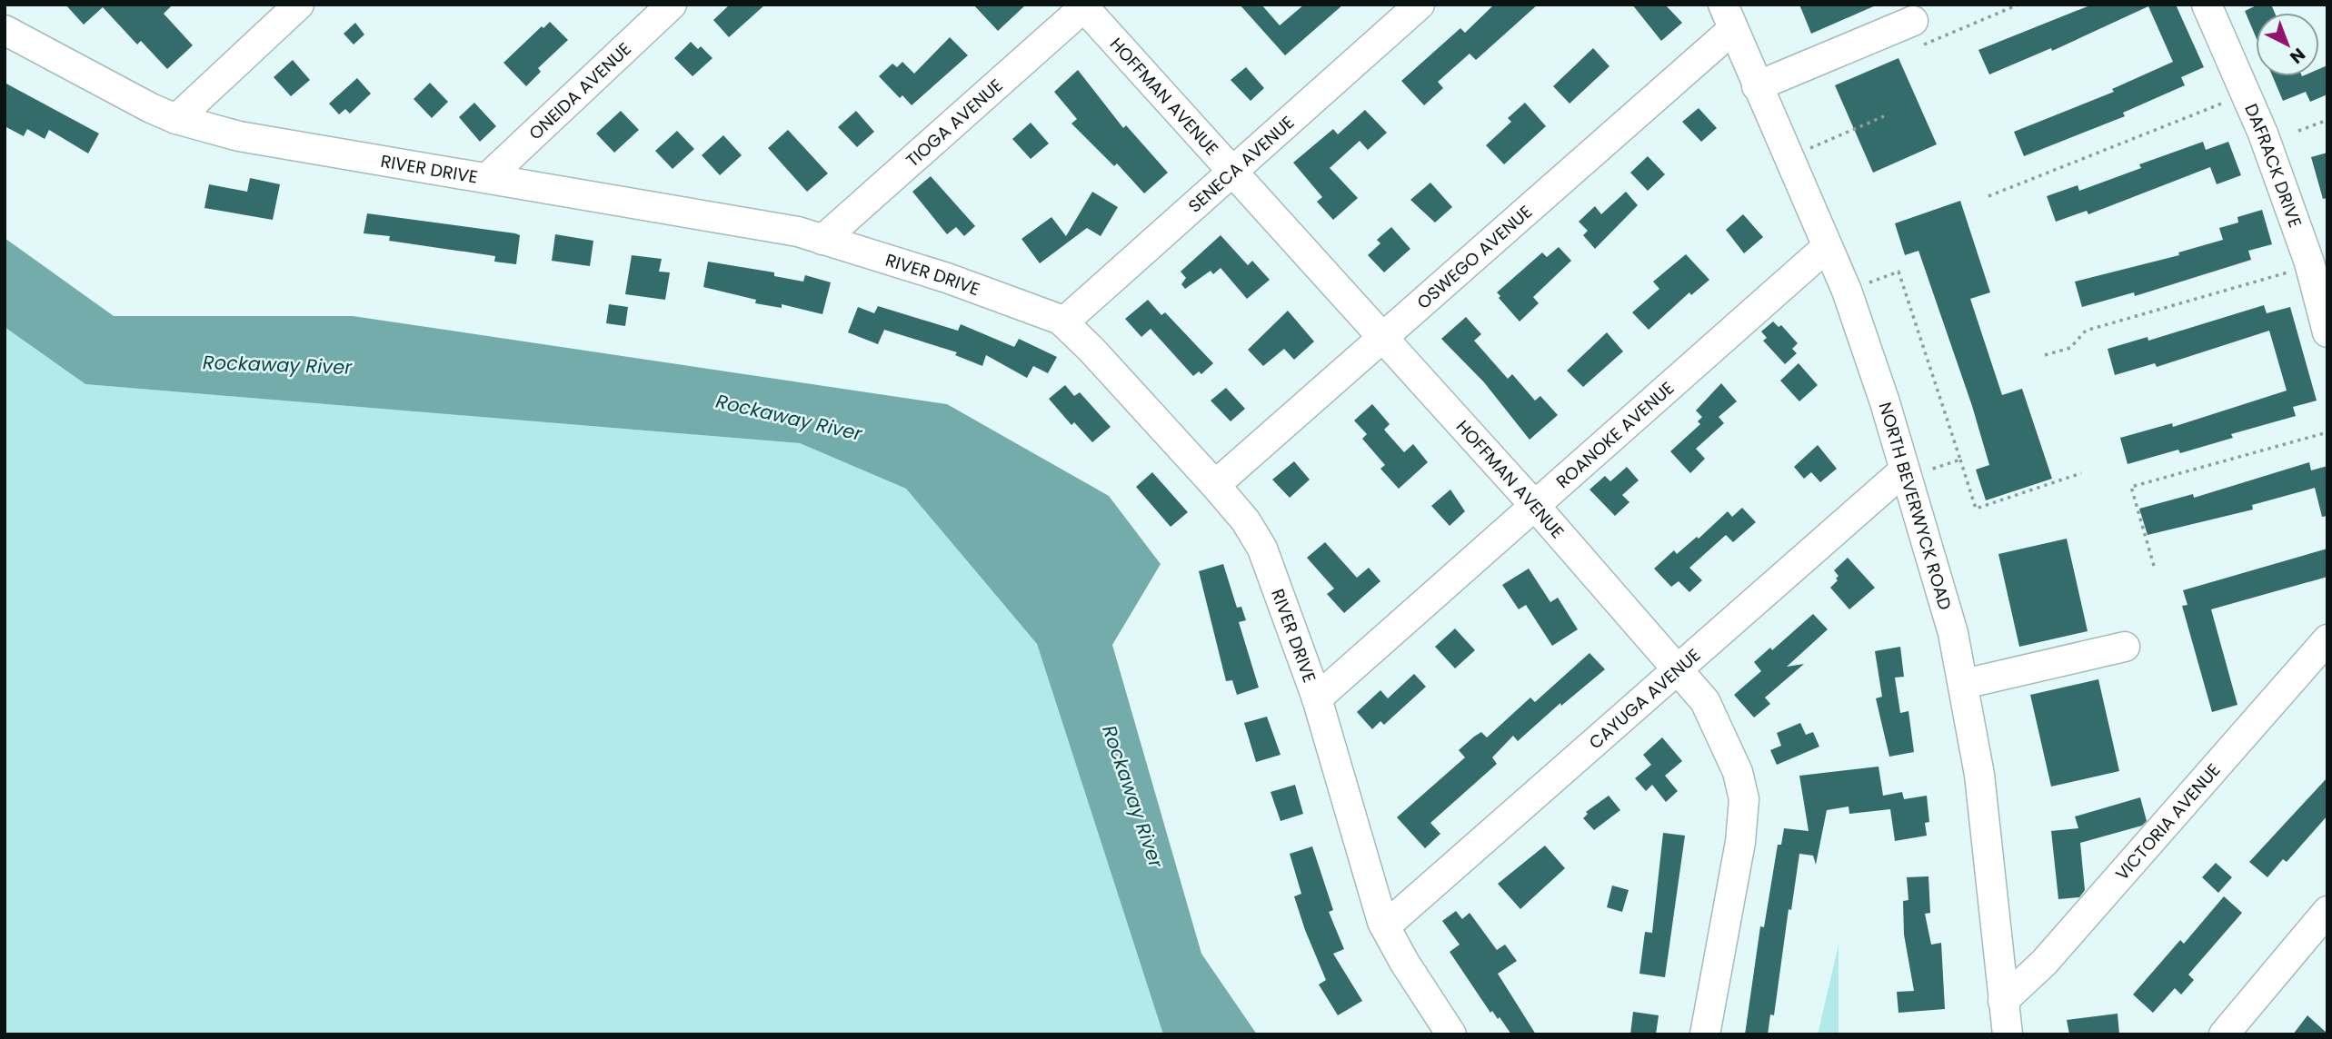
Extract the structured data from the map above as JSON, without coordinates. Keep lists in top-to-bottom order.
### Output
{
  "streets": {
    "street": [
      "ONEIDA AVENUE",
      "HOFFMAN AVENUE",
      "TIOGA AVENUE",
      "SENECA AVENUE",
      "DAFRACK DRIVE",
      "RIVER DRIVE",
      "OSWEGO AVENUE",
      "ROANOKE AVENUE",
      "NORTH BEVERWYCK ROAD",
      "CAYUGA AVENUE",
      "VICTORIA AVENUE"
    ]
  },
  "crossings": [
    ["ONEIDA AVENUE", "RIVER DRIVE"],
    ["HOFFMAN AVENUE", "TIOGA AVENUE"],
    ["HOFFMAN AVENUE", "SENECA AVENUE"],
    ["HOFFMAN AVENUE", "OSWEGO AVENUE"],
    ["HOFFMAN AVENUE", "ROANOKE AVENUE"],
    ["HOFFMAN AVENUE", "CAYUGA AVENUE"],
    ["TIOGA AVENUE", "RIVER DRIVE"],
    ["SENECA AVENUE", "RIVER DRIVE"],
    ["RIVER DRIVE", "OSWEGO AVENUE"],
    ["RIVER DRIVE", "ROANOKE AVENUE"],
    ["RIVER DRIVE", "CAYUGA AVENUE"],
    ["OSWEGO AVENUE", "NORTH BEVERWYCK ROAD"],
    ["ROANOKE AVENUE", "NORTH BEVERWYCK ROAD"],
    ["NORTH BEVERWYCK ROAD", "CAYUGA AVENUE"],
    ["NORTH BEVERWYCK ROAD", "VICTORIA AVENUE"]
  ],
  "water": ["Rockaway River"],
  "north": "bottom right"
}
